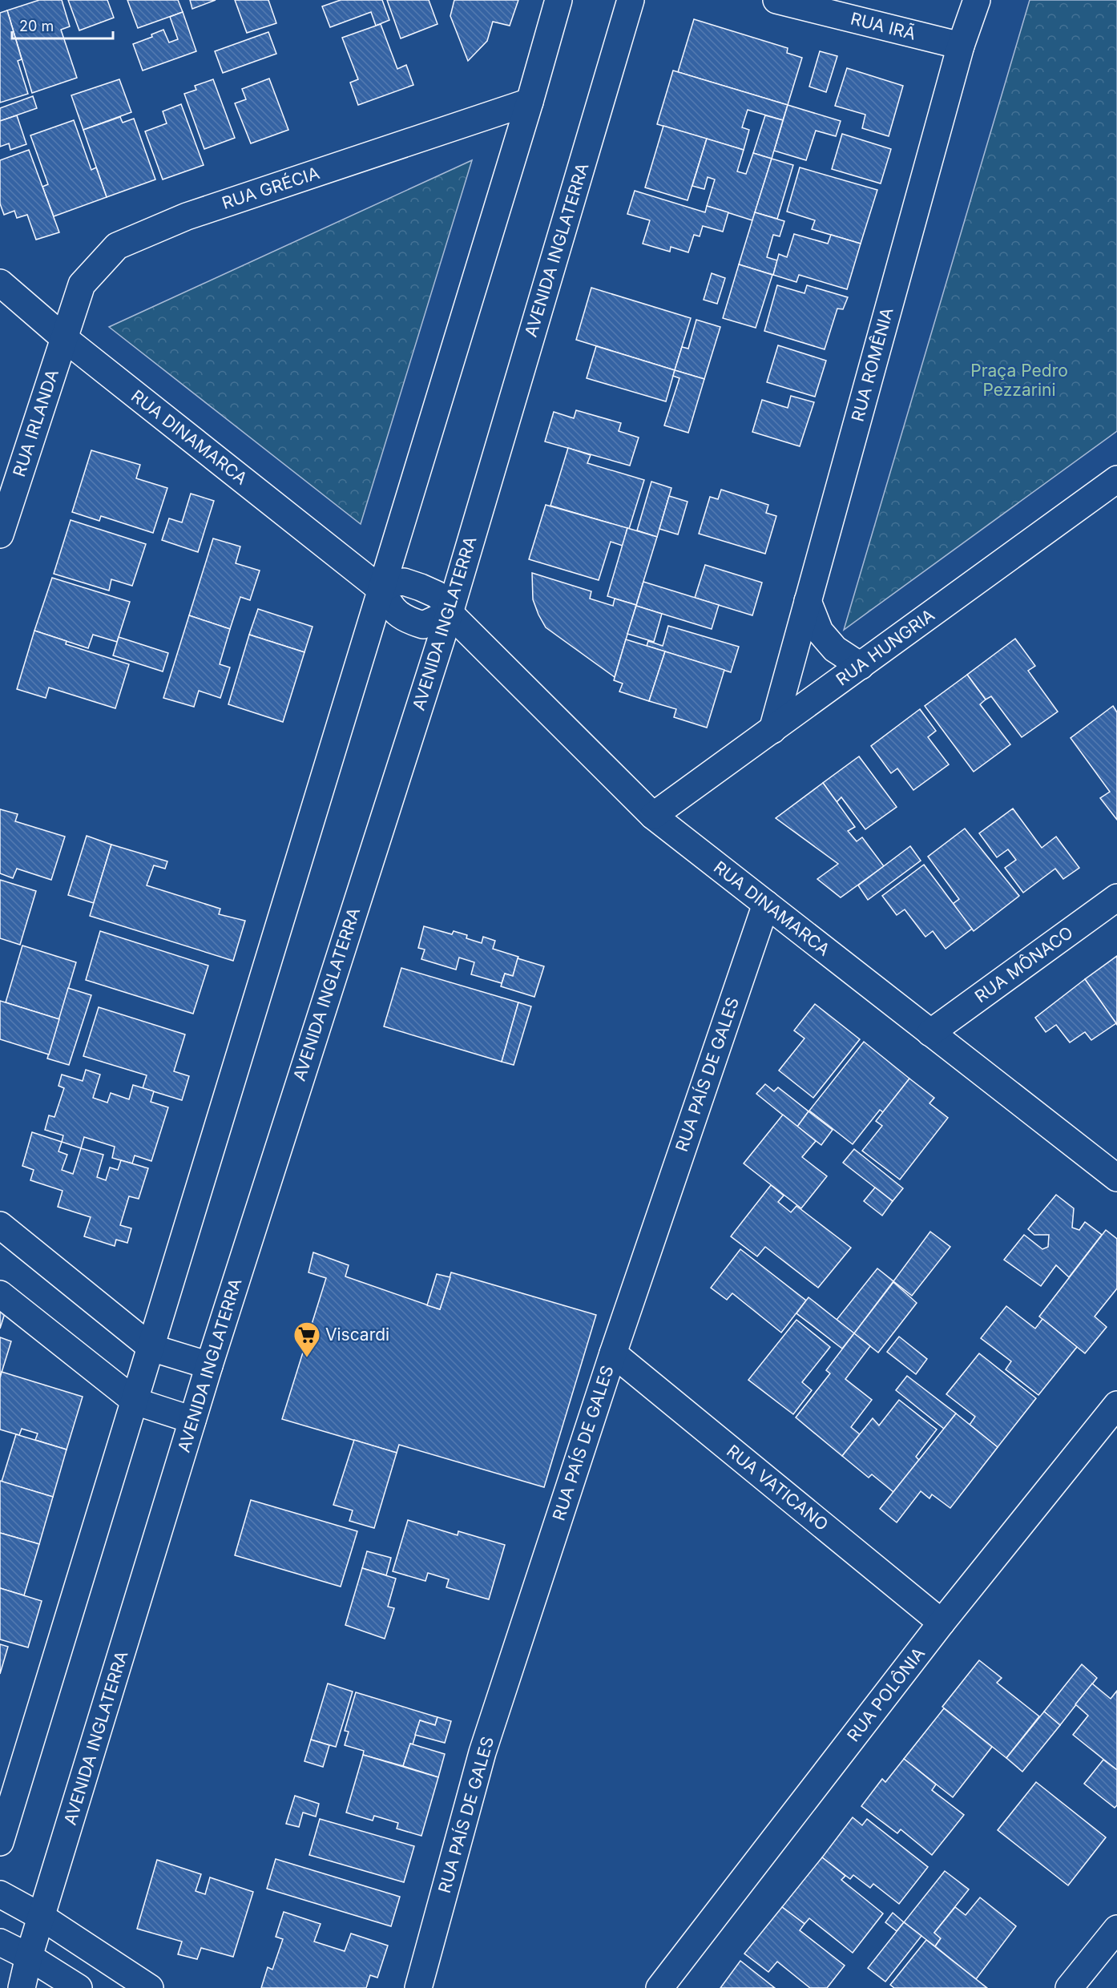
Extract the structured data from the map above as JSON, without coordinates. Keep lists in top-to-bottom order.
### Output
{
  "streets": {
    "street": [
      "RUA IRÃ",
      "RUA GRÉCIA",
      "AVENIDA INGLATERRA",
      "RUA ROMÊNIA",
      "RUA IRLANDA",
      "RUA DINAMARCA",
      "RUA HUNGRIA",
      "RUA MÔNACO",
      "RUA PAÍS DE GALES",
      "RUA VATICANO",
      "RUA POLÔNIA"
    ]
  },
  "crossings": [
    ["RUA IRÃ", "RUA ROMÊNIA"],
    ["RUA GRÉCIA", "RUA IRLANDA"],
    ["RUA GRÉCIA", "RUA DINAMARCA"],
    ["AVENIDA INGLATERRA", "RUA DINAMARCA"],
    ["RUA ROMÊNIA", "RUA HUNGRIA"],
    ["RUA IRLANDA", "RUA DINAMARCA"],
    ["RUA DINAMARCA", "RUA HUNGRIA"],
    ["RUA DINAMARCA", "RUA MÔNACO"],
    ["RUA DINAMARCA", "RUA PAÍS DE GALES"],
    ["RUA PAÍS DE GALES", "RUA VATICANO"],
    ["RUA VATICANO", "RUA POLÔNIA"]
  ],
  "parks": ["Praça Pedro Pezzarini"],
  "places": {
    "supermarket": ["Viscardi"]
  },
  "scale_bar": "20 m"
}
